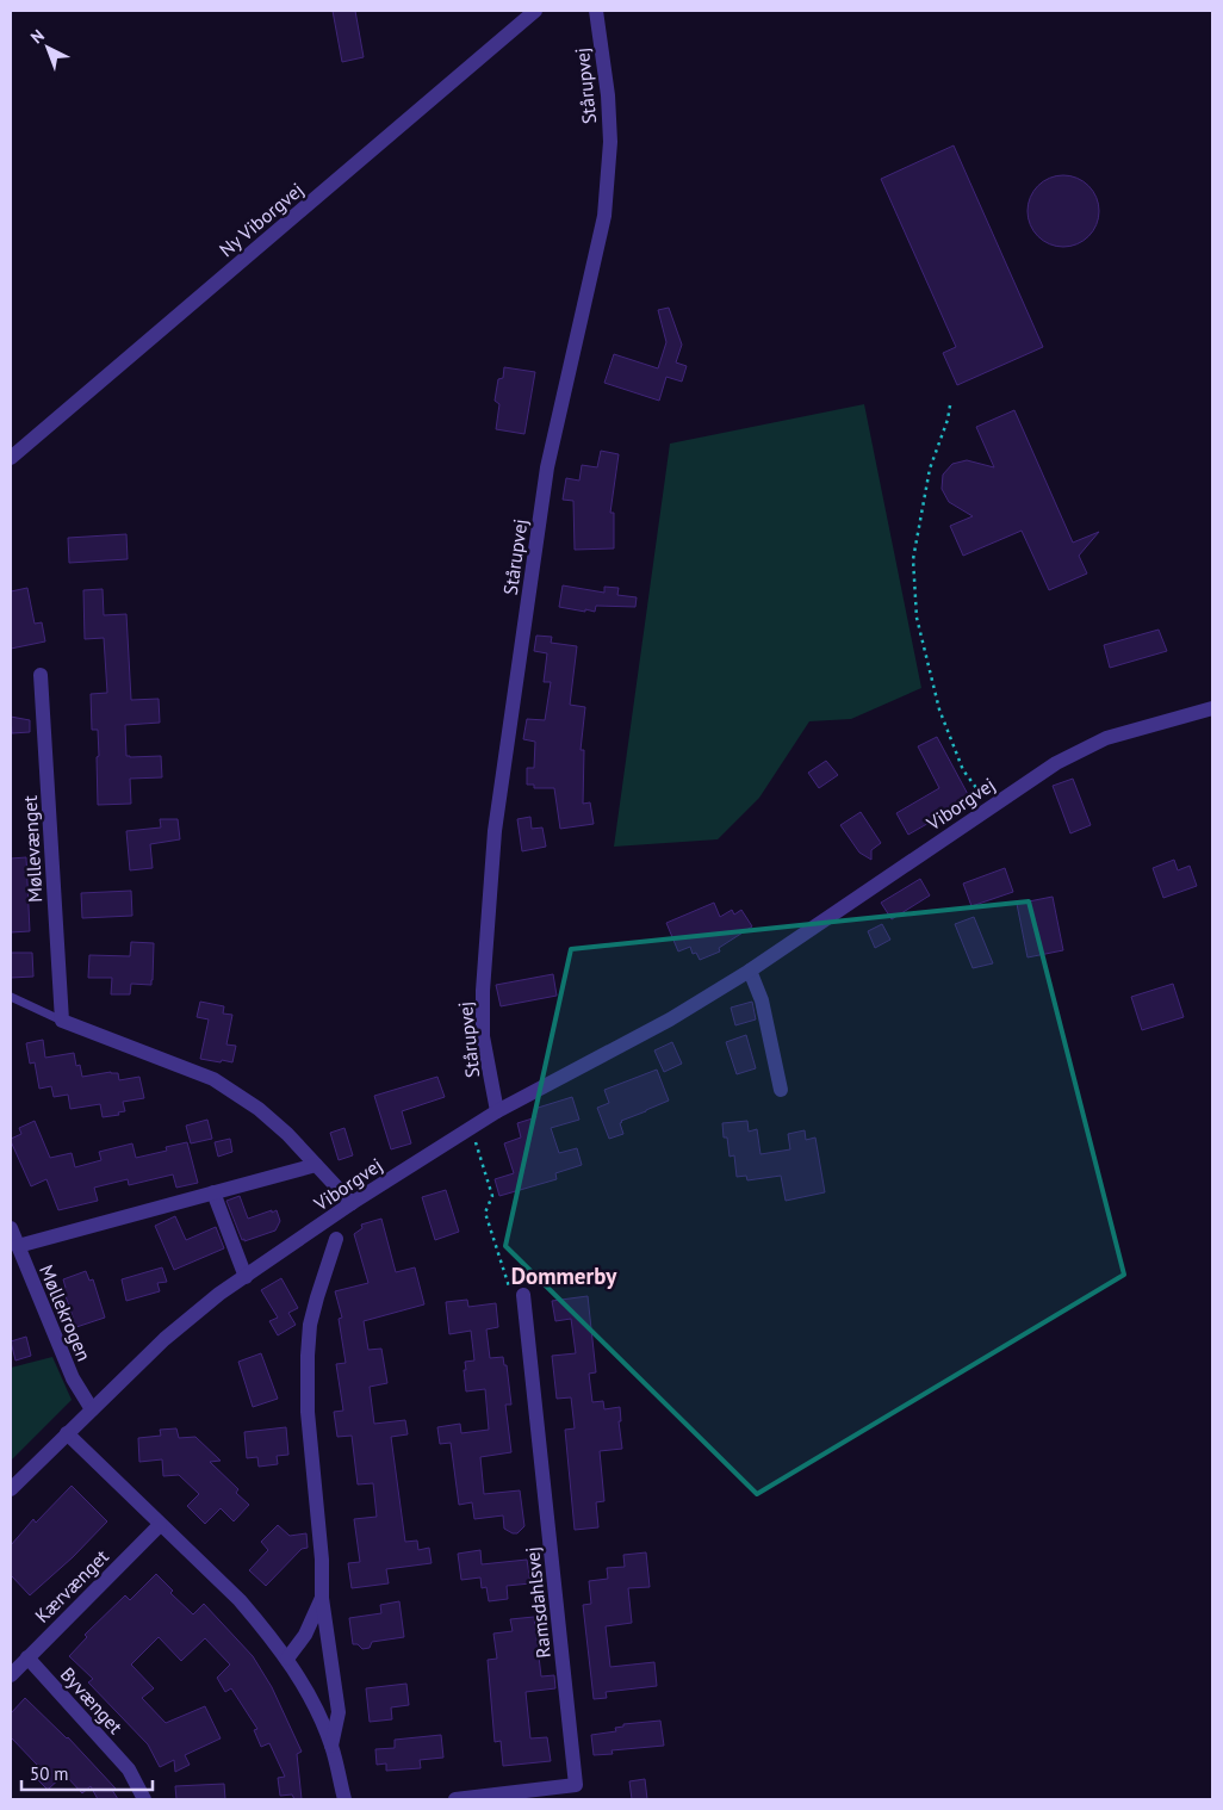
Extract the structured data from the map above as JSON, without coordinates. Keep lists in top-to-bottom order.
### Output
{
  "streets": {
    "street": [
      "Stårupvej",
      "Ny Viborgvej",
      "Viborgvej",
      "Møllevænget",
      "Møllekrogen",
      "Kærvænget",
      "Ramsdahlsvej",
      "Byvænget"
    ]
  },
  "crossings": [
    ["Stårupvej", "Viborgvej"],
    ["Viborgvej", "Møllekrogen"],
    ["Kærvænget", "Byvænget"]
  ],
  "districts": ["Dommerby"],
  "scale_bar": "50 m",
  "north": "top left"
}
